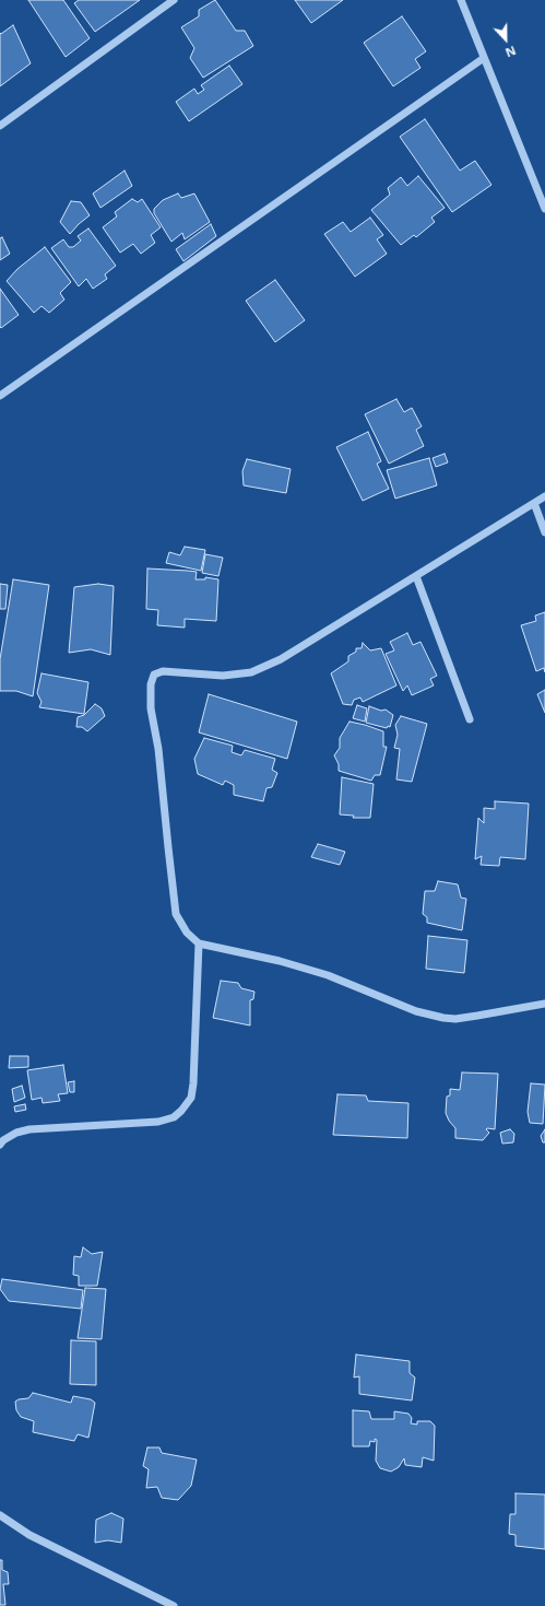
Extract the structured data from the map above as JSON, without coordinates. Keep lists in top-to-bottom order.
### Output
{
  "north": "bottom"
}
